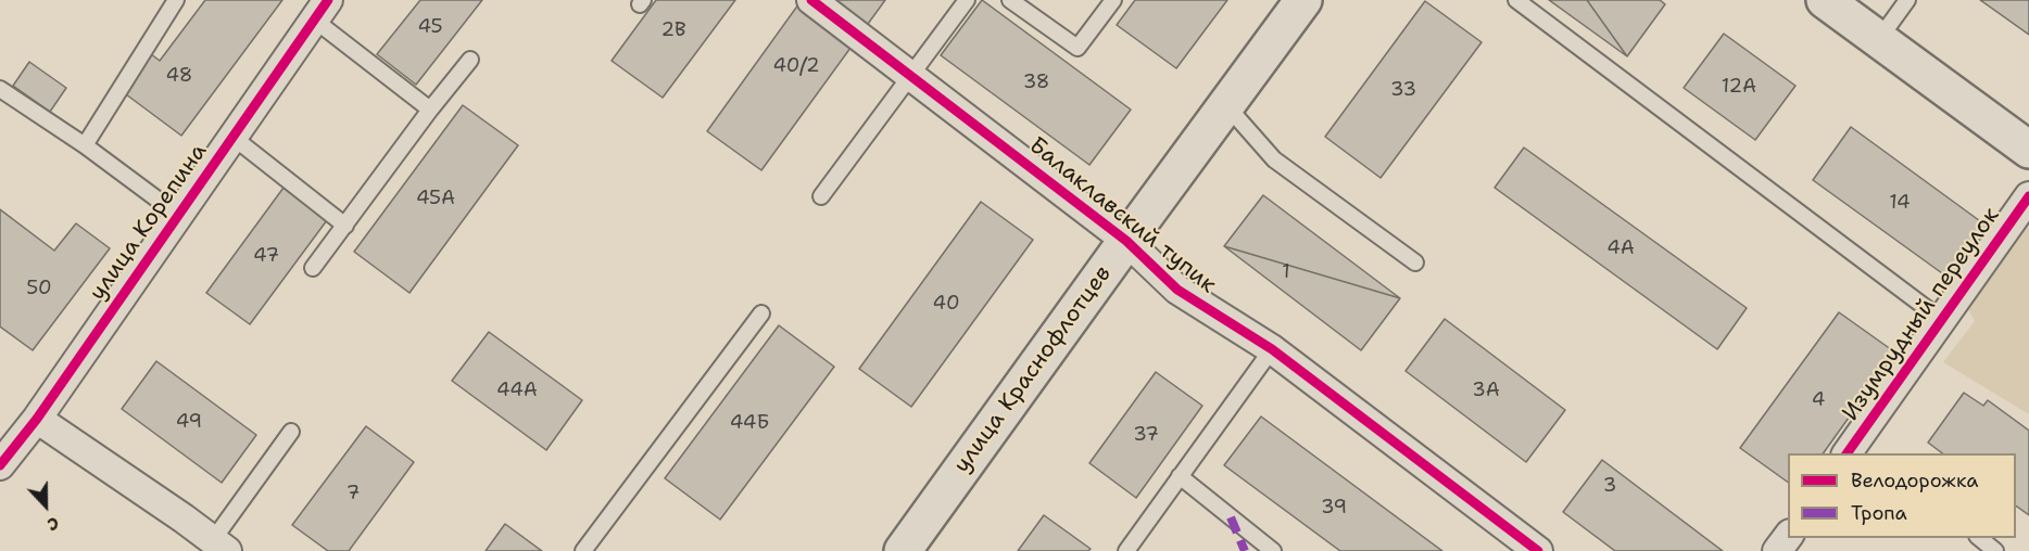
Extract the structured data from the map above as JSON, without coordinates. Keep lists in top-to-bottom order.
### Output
{
  "streets": {
    "main road": ["улица Краснофлотцев"],
    "street": ["Балаклавский тупик", "улица Корепина", "Изумрудный переулок"]
  },
  "crossings": [
    ["Балаклавский тупик", "улица Краснофлотцев"]
  ],
  "house_numbers": [
    "45",
    "2В",
    "40/2",
    "48",
    "38",
    "12А",
    "33",
    "45А",
    "14",
    "4А",
    "47",
    "1",
    "50",
    "40",
    "44А",
    "3А",
    "4",
    "49",
    "44Б",
    "37",
    "3",
    "7",
    "39"
  ],
  "legend": ["Велодорожка", "Тропа"],
  "north": "bottom"
}
